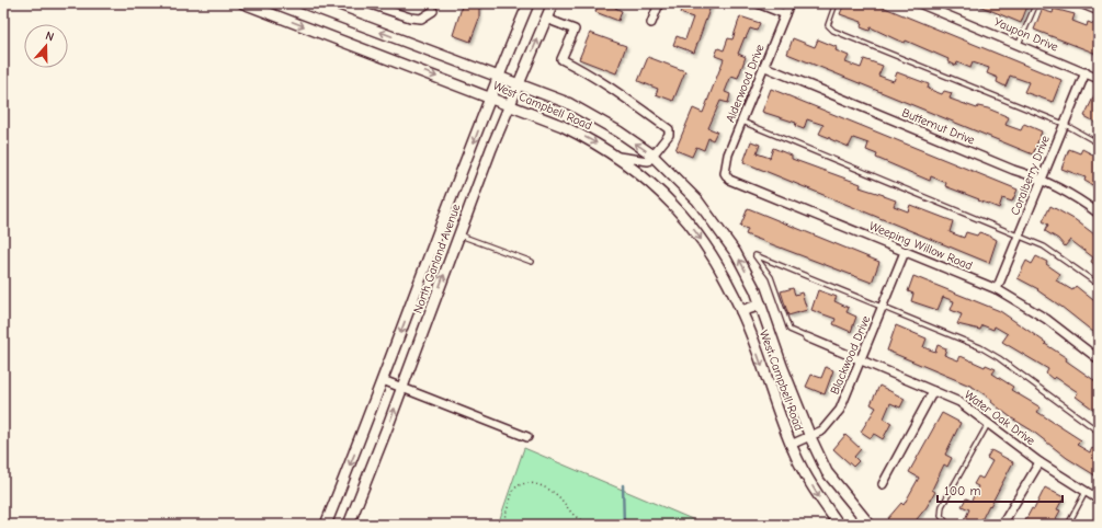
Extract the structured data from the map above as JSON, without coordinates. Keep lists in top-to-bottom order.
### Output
{
  "streets": {
    "main road": ["West Campbell Road", "North Garland Avenue"],
    "street": [
      "Yaupon Drive",
      "Alderwood Drive",
      "Butternut Drive",
      "Coralberry Drive",
      "Weeping Willow Road",
      "Blackwood Drive",
      "Water Oak Drive"
    ]
  },
  "crossings": [
    ["Yaupon Drive", "Coralberry Drive"],
    ["Alderwood Drive", "Butternut Drive"],
    ["Alderwood Drive", "Weeping Willow Road"],
    ["West Campbell Road", "North Garland Avenue"],
    ["West Campbell Road", "Blackwood Drive"],
    ["Butternut Drive", "Coralberry Drive"],
    ["Coralberry Drive", "Weeping Willow Road"],
    ["Weeping Willow Road", "Blackwood Drive"],
    ["Blackwood Drive", "Water Oak Drive"]
  ],
  "scale_bar": "100 m",
  "north": "top"
}
